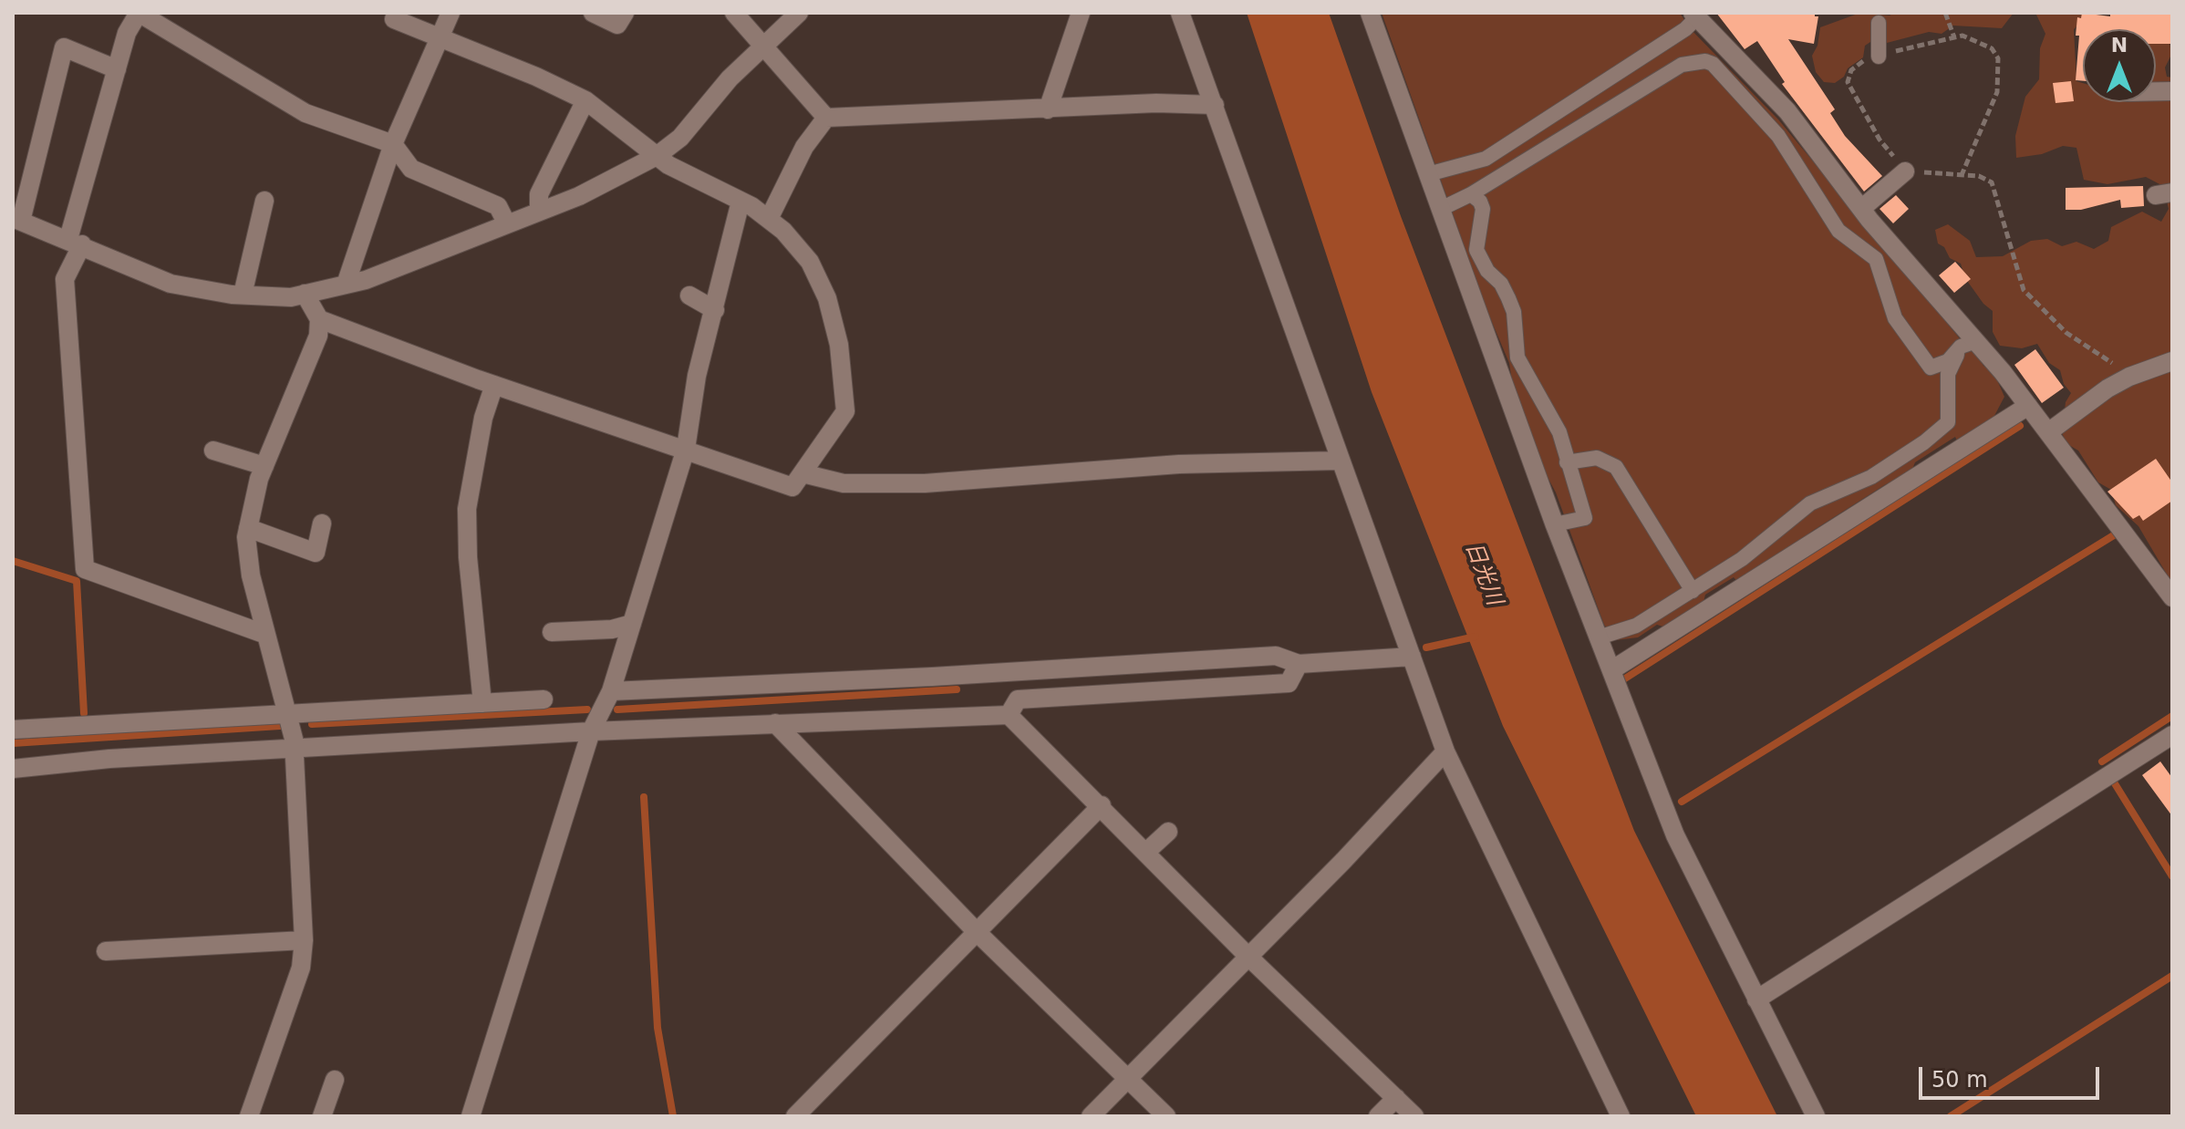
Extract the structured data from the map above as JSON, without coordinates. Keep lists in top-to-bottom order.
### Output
{
  "water": ["日光川"],
  "scale_bar": "50 m",
  "north": "top"
}
